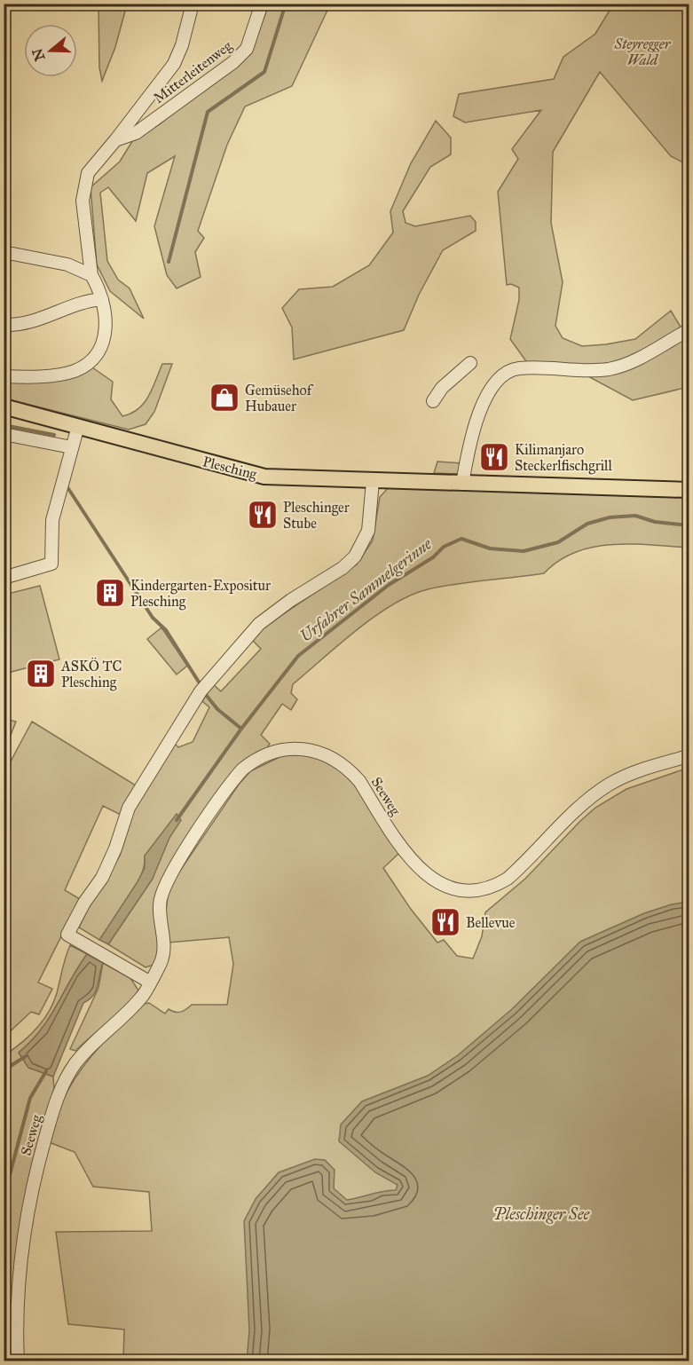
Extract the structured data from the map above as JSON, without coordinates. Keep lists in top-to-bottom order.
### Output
{
  "streets": {
    "main road": ["Plesching"],
    "street": ["Mitterleitenweg", "Seeweg"]
  },
  "water": ["Urfahrer Sammelgerinne", "Pleschinger See"],
  "parks": ["Steyregger Wald"],
  "places": {
    "shop": ["Gemüsehof Hubauer"],
    "restaurant": ["Kilimanjaro Steckerlfischgrill", "Pleschinger Stube", "Bellevue"],
    "building": ["Kindergarten-Expositur Plesching", "ASKÖ TC Plesching"]
  },
  "north": "left"
}
